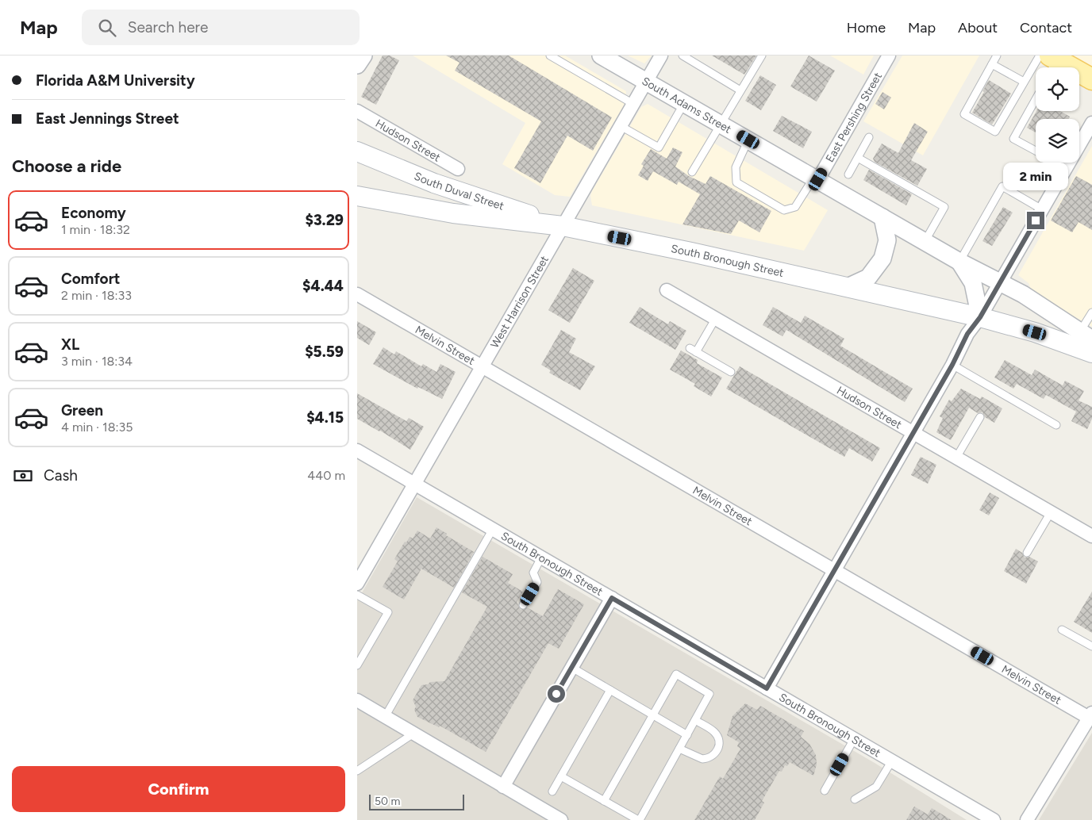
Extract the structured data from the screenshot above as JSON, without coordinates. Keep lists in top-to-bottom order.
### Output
{
  "streets": {
    "main road": ["South Duval Street", "South Bronough Street"],
    "street": [
      "South Adams Street",
      "East Pershing Street",
      "Hudson Street",
      "West Harrison Street",
      "Melvin Street"
    ]
  },
  "crossings": [
    ["South Adams Street", "East Pershing Street"],
    ["South Adams Street", "South Bronough Street"],
    ["South Adams Street", "West Harrison Street"],
    ["South Duval Street", "South Bronough Street"],
    ["South Duval Street", "West Harrison Street"],
    ["South Bronough Street", "West Harrison Street"],
    ["West Harrison Street", "Melvin Street"]
  ],
  "scale_bar": "50 m",
  "page": {
    "header": "Map",
    "search": "Search here",
    "nav": [
      "Home",
      "Map",
      "About",
      "Contact"
    ],
    "banner": ["Florida A&M University", "East Jennings Street"],
    "heading": "Choose a ride",
    "bubble": "2 min",
    "list": [
      {
        "name": "Economy",
        "note": "1 min · 18:32",
        "value": "$3.29"
      },
      {
        "name": "Comfort",
        "note": "2 min · 18:33",
        "value": "$4.44"
      },
      {
        "name": "XL",
        "note": "3 min · 18:34",
        "value": "$5.59"
      },
      {
        "name": "Green",
        "note": "4 min · 18:35",
        "value": "$4.15"
      }
    ],
    "pay": ["Cash", "440 m"],
    "buttons": "Confirm",
    "scale": "50 m"
  }
}
